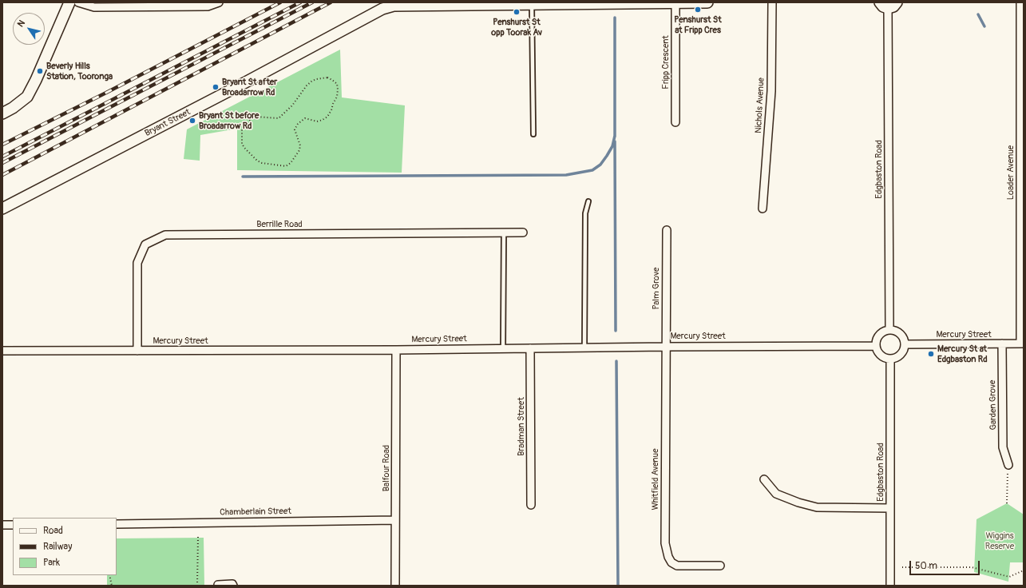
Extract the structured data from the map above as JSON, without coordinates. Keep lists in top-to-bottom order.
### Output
{
  "streets": {
    "street": [
      "Fripp Crescent",
      "Nichols Avenue",
      "Bryant Street",
      "Edgbaston Road",
      "Loader Avenue",
      "Berrille Road",
      "Palm Grove",
      "Mercury Street",
      "Garden Grove",
      "Bradman Street",
      "Balfour Road",
      "Whitfield Avenue",
      "Chamberlain Street"
    ]
  },
  "crossings": [
    ["Fripp Crescent", "Bryant Street"],
    ["Edgbaston Road", "Mercury Street"],
    ["Loader Avenue", "Mercury Street"],
    ["Berrille Road", "Mercury Street"],
    ["Palm Grove", "Mercury Street"],
    ["Palm Grove", "Whitfield Avenue"],
    ["Mercury Street", "Garden Grove"],
    ["Mercury Street", "Bradman Street"],
    ["Mercury Street", "Balfour Road"],
    ["Mercury Street", "Whitfield Avenue"],
    ["Balfour Road", "Chamberlain Street"]
  ],
  "parks": ["Wiggins Reserve"],
  "places": [
    "Penshurst St at Fripp Cres",
    "Penshurst St opp Toorak Av",
    "Beverly Hills Station, Tooronga",
    "Bryant St after Broadarrow Rd",
    "Bryant St before Broadarrow Rd",
    "Mercury St at Edgbaston Rd"
  ],
  "legend": ["Road", "Railway", "Park"],
  "scale_bar": "50 m",
  "north": "top left"
}
